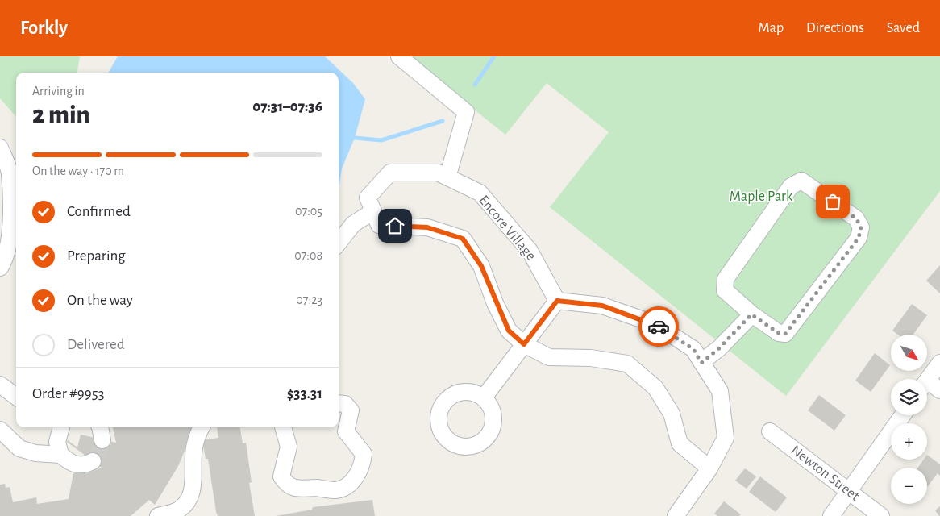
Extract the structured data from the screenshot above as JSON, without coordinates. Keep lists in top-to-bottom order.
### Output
{
  "streets": {
    "street": ["Encore Village", "Newton Street"]
  },
  "parks": ["Maple Park"],
  "north": "bottom right",
  "page": {
    "header": "Forkly",
    "nav": ["Map", "Directions", "Saved"],
    "heading": ["2 min", "Arriving in", "07:31–07:36"],
    "panel": ["Order #9953", "$33.31"],
    "bar": "On the way · 170 m",
    "list": [
      ["Confirmed", "07:05"],
      ["Preparing", "07:08"],
      ["On the way", "07:23"],
      "Delivered"
    ],
    "map_buttons": ["+", "−"]
  }
}
